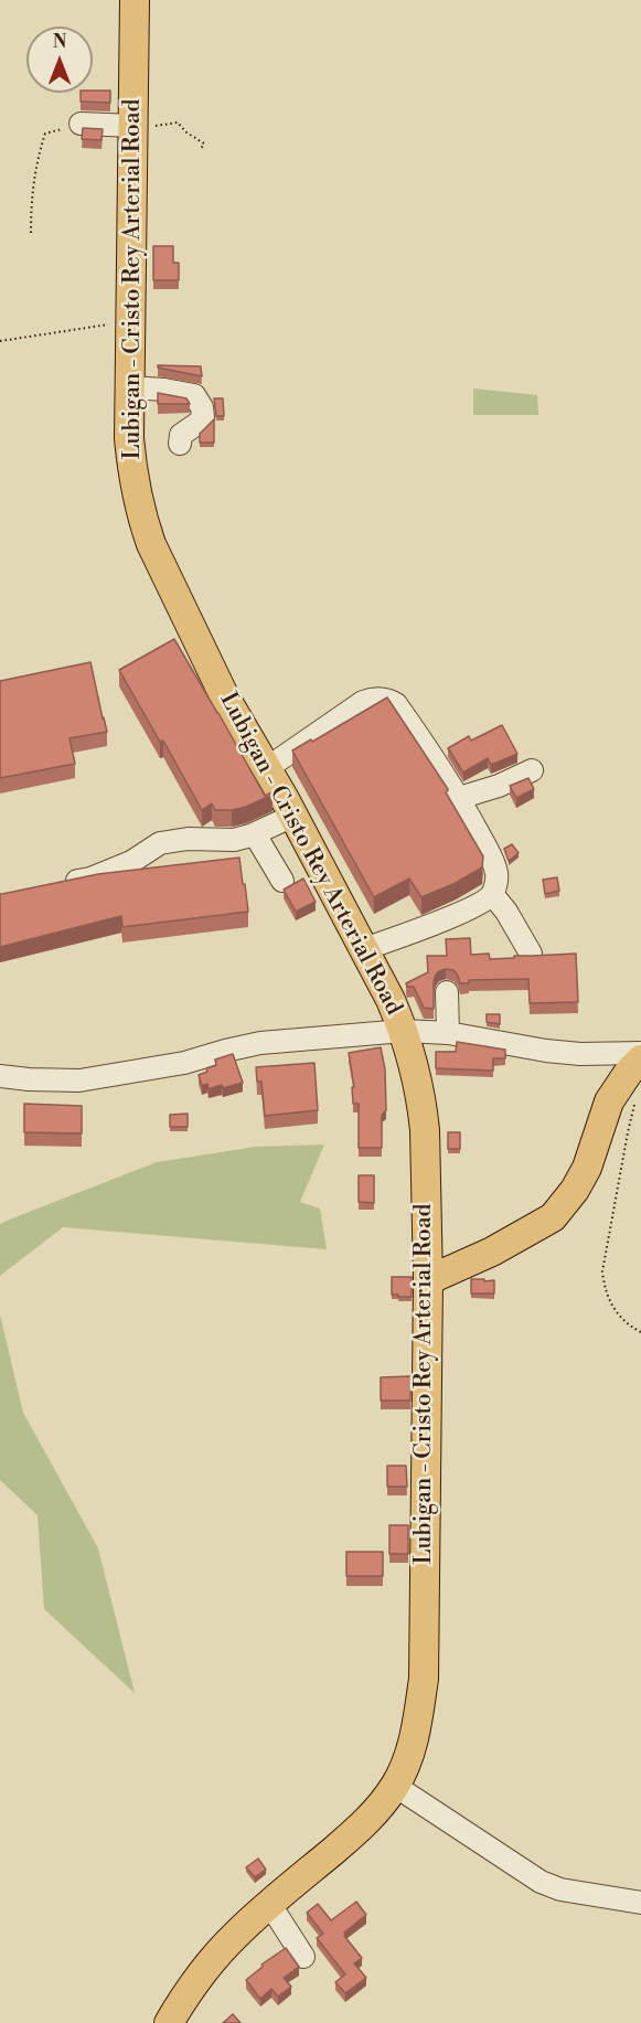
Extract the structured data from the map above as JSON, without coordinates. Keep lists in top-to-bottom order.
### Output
{
  "streets": {
    "main road": ["Lubigan - Cristo Rey Arterial Road"]
  },
  "north": "top"
}
